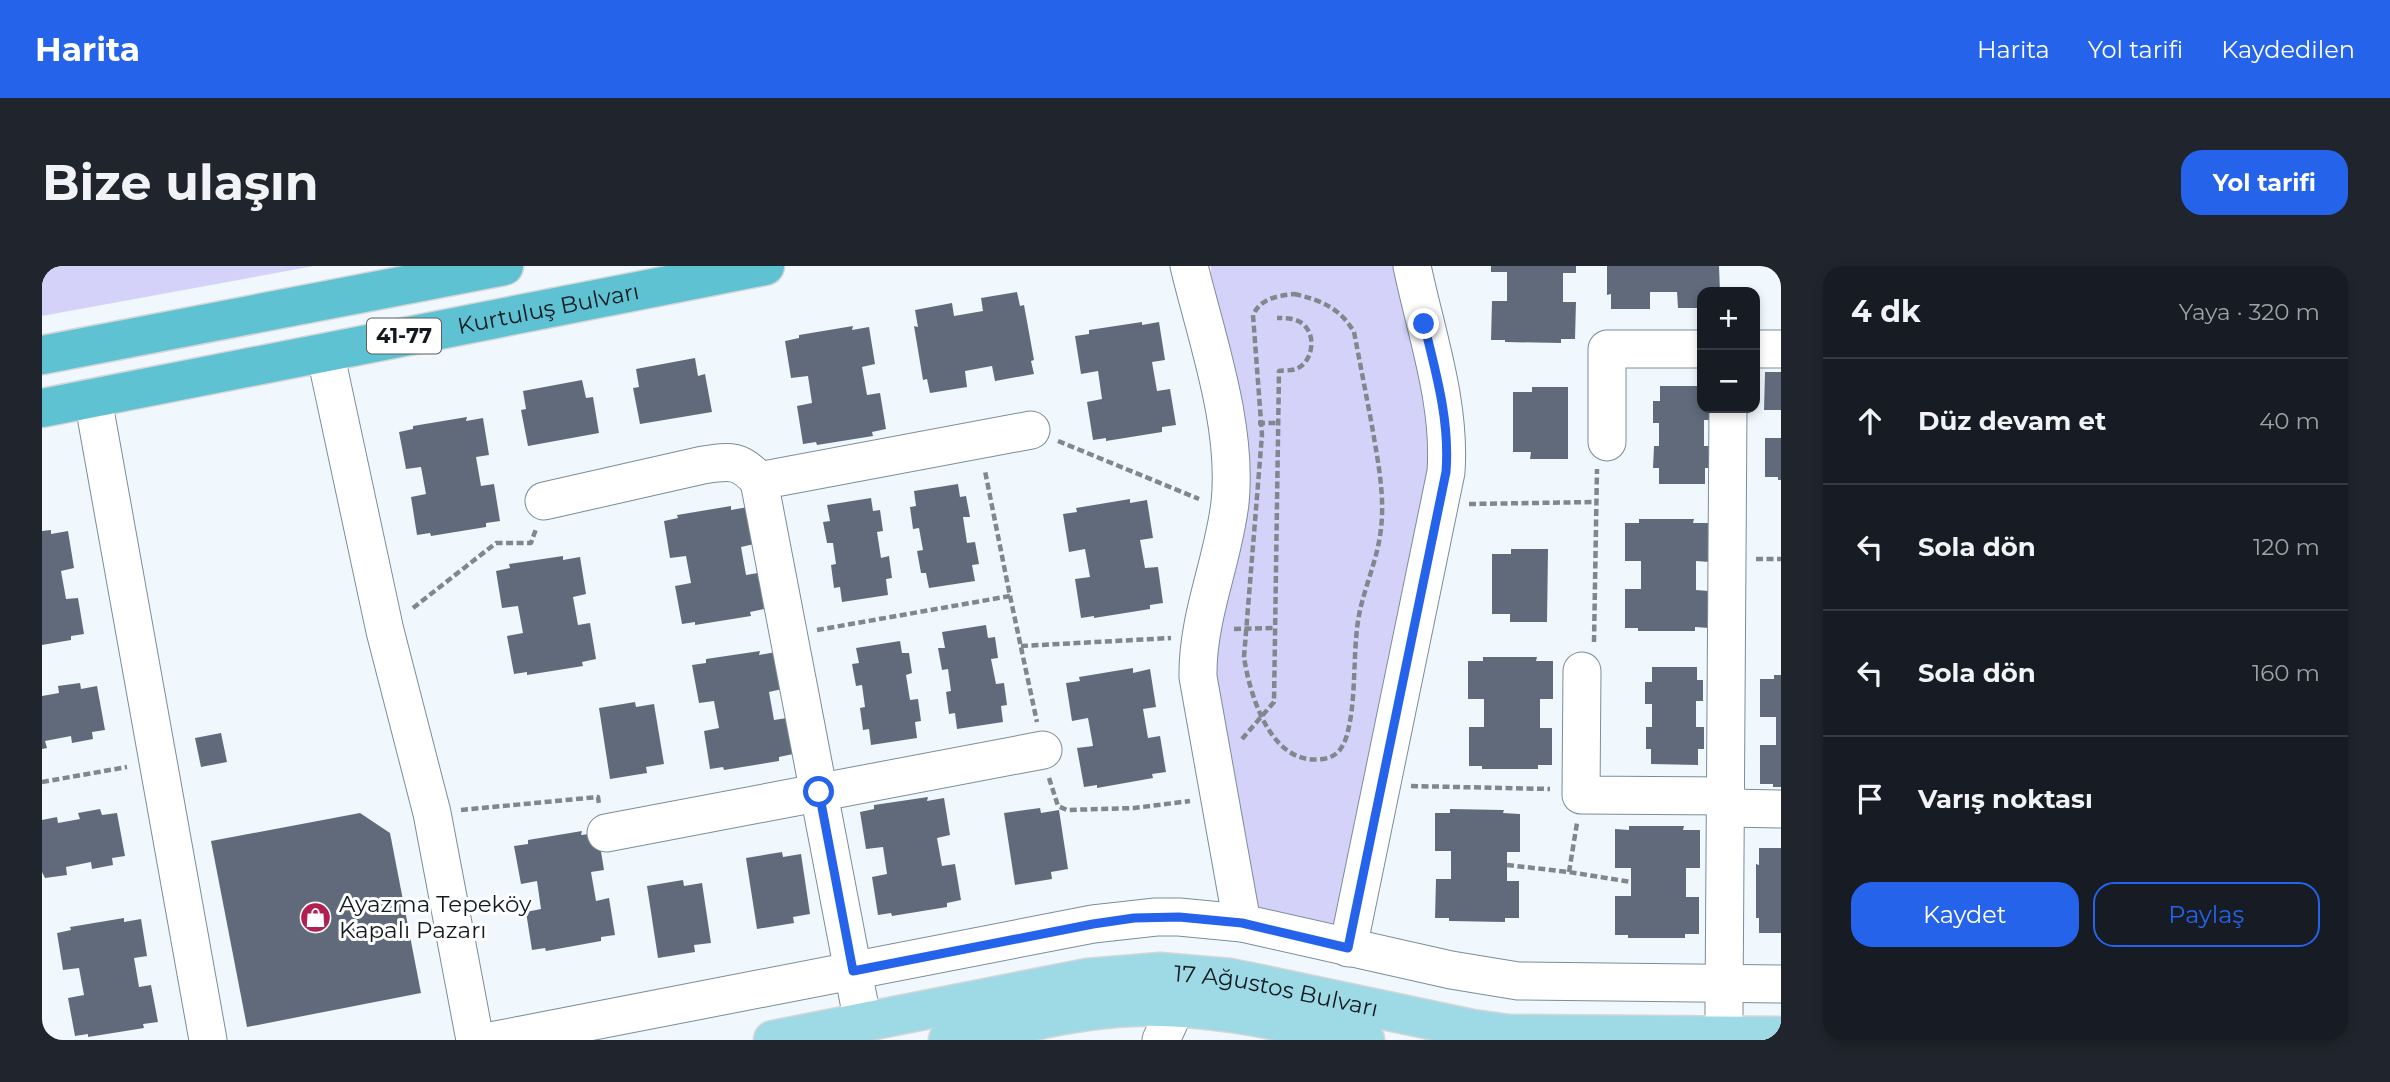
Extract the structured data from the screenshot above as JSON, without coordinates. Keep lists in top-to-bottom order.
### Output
{
  "streets": {
    "highway": ["Kurtuluş Bulvarı", "41-77"],
    "main road": ["17 Ağustos Bulvarı"]
  },
  "places": {
    "shop": ["Ayazma Tepeköy Kapalı Pazarı"]
  },
  "page": {
    "header": "Harita",
    "nav": ["Harita", "Yol tarifi", "Kaydedilen"],
    "buttons": [
      "Yol tarifi",
      ["Kaydet", "Paylaş"]
    ],
    "title": "Bize ulaşın",
    "heading": ["4 dk", "Yaya · 320 m"],
    "map_buttons": ["+", "−"],
    "list": [
      ["Düz devam et", "40 m"],
      ["Sola dön", "120 m"],
      ["Sola dön", "160 m"],
      "Varış noktası"
    ]
  }
}
